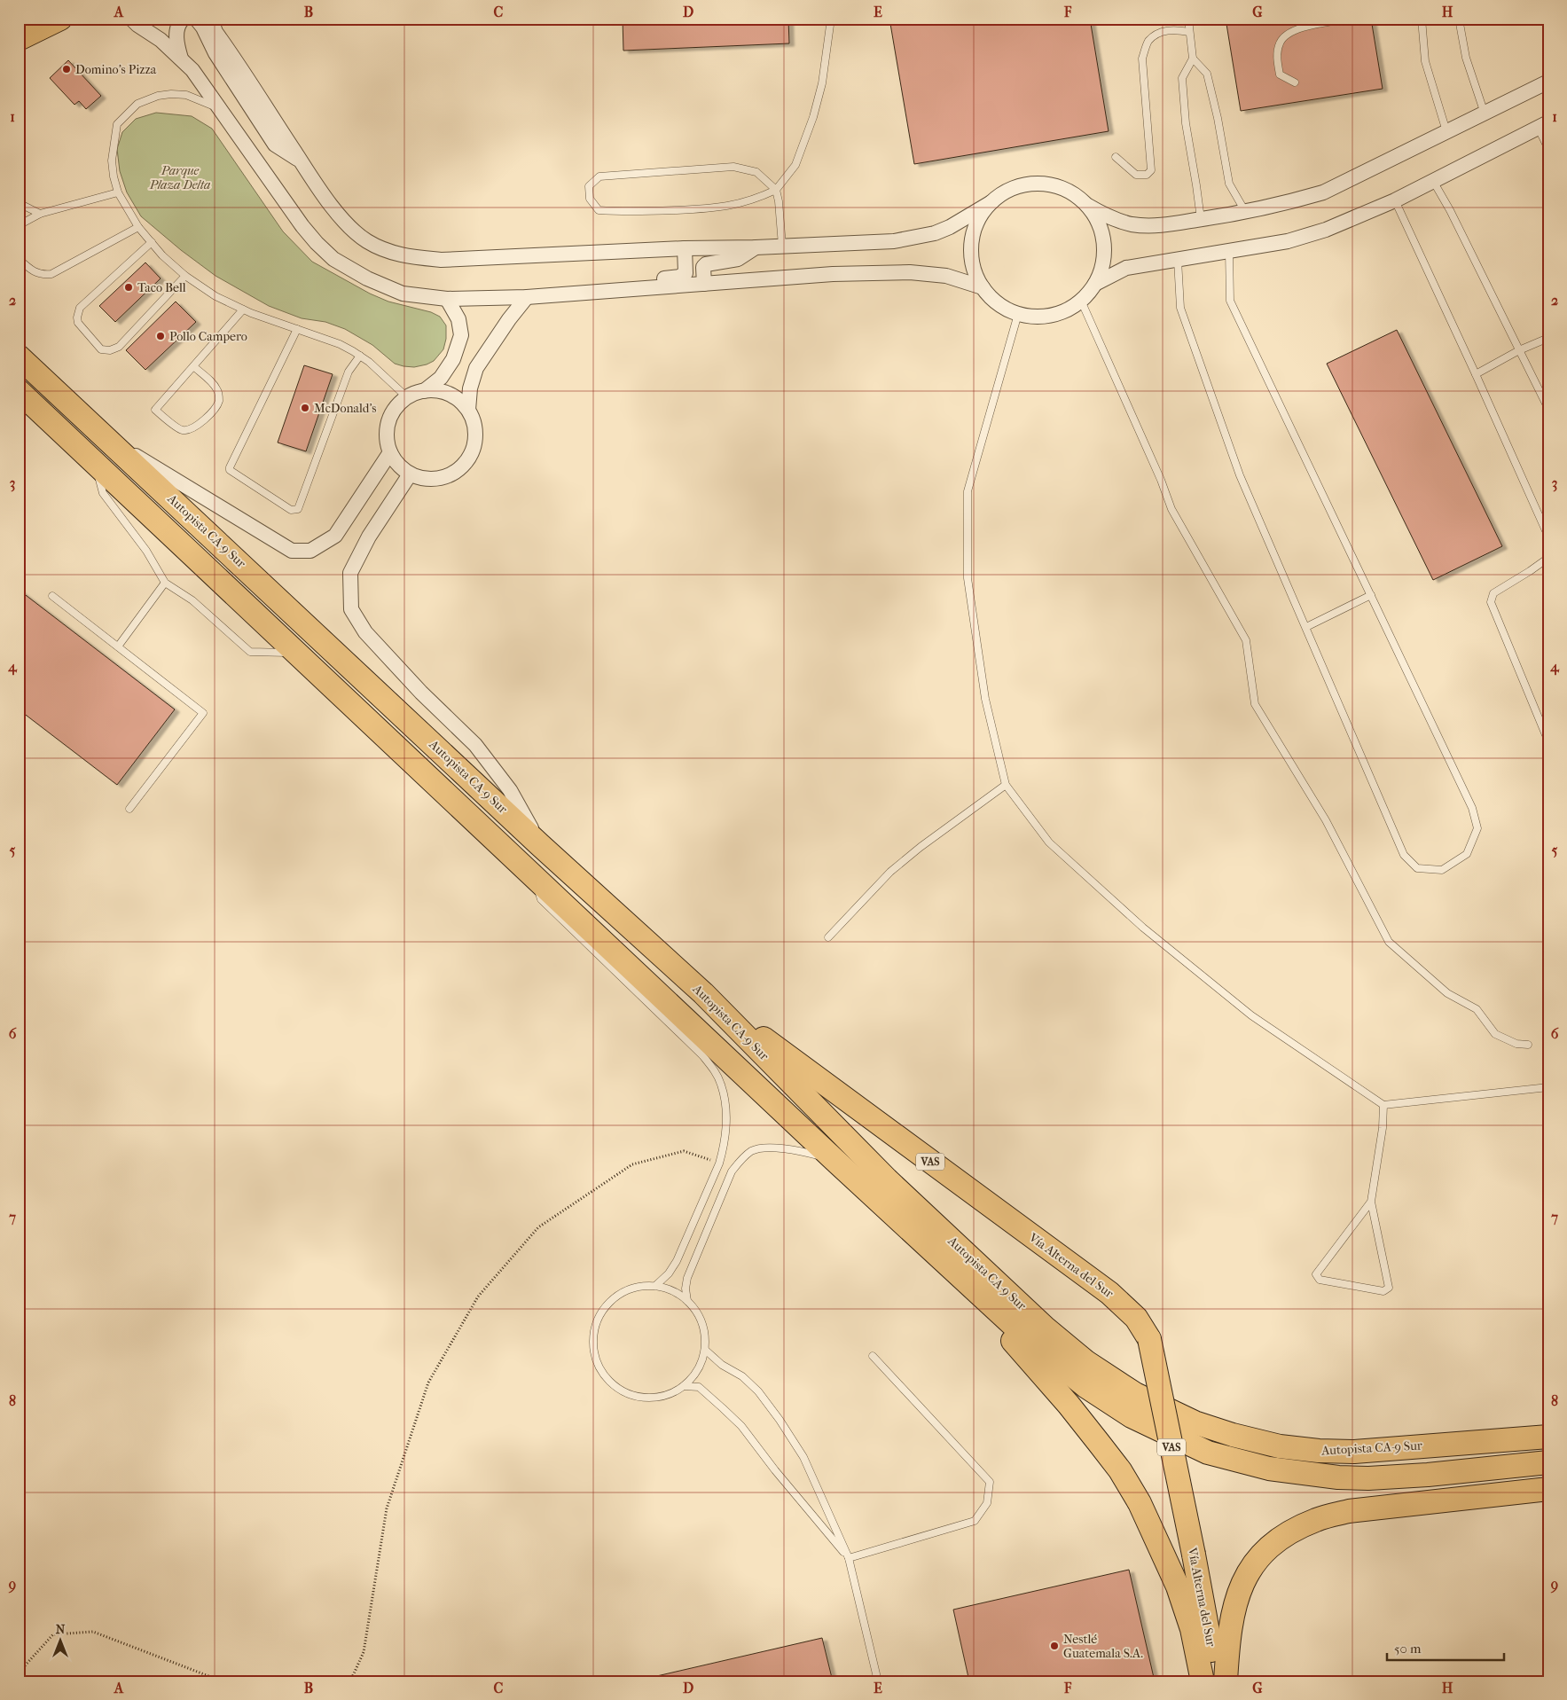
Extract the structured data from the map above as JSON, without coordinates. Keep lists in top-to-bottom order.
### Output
{
  "streets": {
    "highway": ["Autopista CA-9 Sur", "VAS", "Vía Alterna del Sur"]
  },
  "crossings": [
    ["Autopista CA-9 Sur", "Vía Alterna del Sur"]
  ],
  "parks": ["Parque Plaza Delta"],
  "places": [
    "Domino's Pizza",
    "Taco Bell",
    "Pollo Campero",
    "McDonald's",
    "Nestlé Guatemala S.A."
  ],
  "scale_bar": "50 m",
  "north": "top",
  "grid": {
    "columns": [
      "A",
      "B",
      "C",
      "D",
      "E",
      "F",
      "G",
      "H"
    ],
    "rows": [
      "1",
      "2",
      "3",
      "4",
      "5",
      "6",
      "7",
      "8",
      "9"
    ]
  }
}
